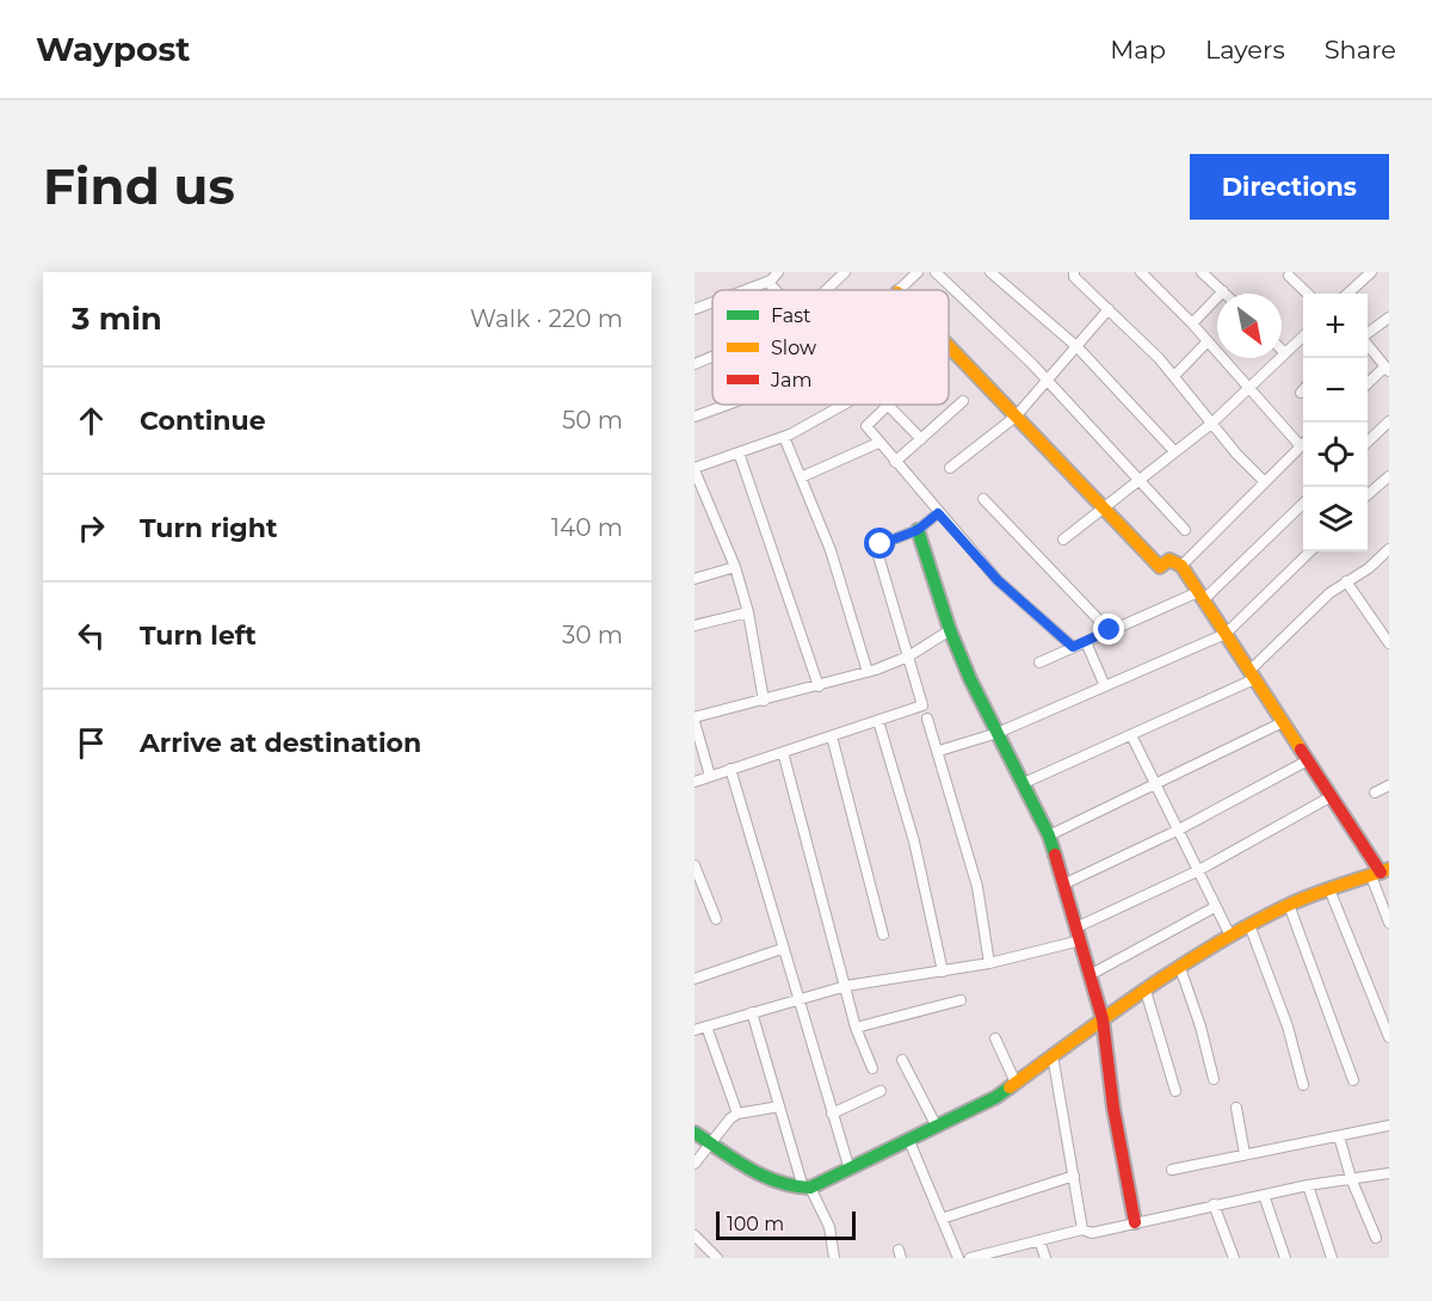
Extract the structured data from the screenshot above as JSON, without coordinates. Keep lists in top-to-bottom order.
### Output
{
  "legend": ["Fast", "Slow", "Jam"],
  "scale_bar": "100 m",
  "north": "bottom right",
  "page": {
    "header": "Waypost",
    "nav": ["Map", "Layers", "Share"],
    "buttons": "Directions",
    "title": "Find us",
    "heading": ["3 min", "Walk · 220 m"],
    "map_buttons": ["+", "−"],
    "list": [
      ["Continue", "50 m"],
      ["Turn right", "140 m"],
      ["Turn left", "30 m"],
      "Arrive at destination"
    ],
    "scale": "100 m"
  }
}
